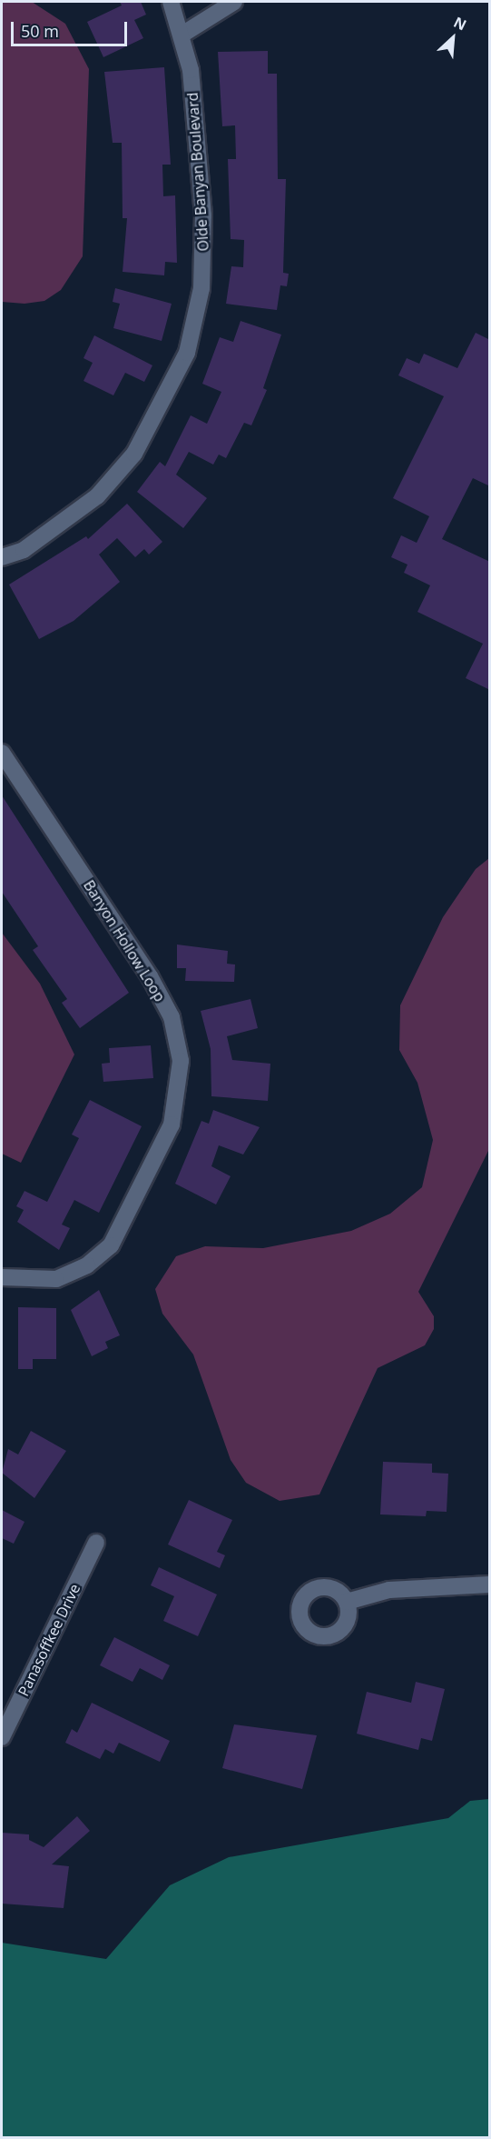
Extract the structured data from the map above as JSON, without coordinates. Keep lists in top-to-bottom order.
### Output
{
  "streets": {
    "street": ["Olde Banyan Boulevard", "Banyon Hollow Loop", "Panasoffkee Drive"]
  },
  "scale_bar": "50 m",
  "north": "top right"
}
